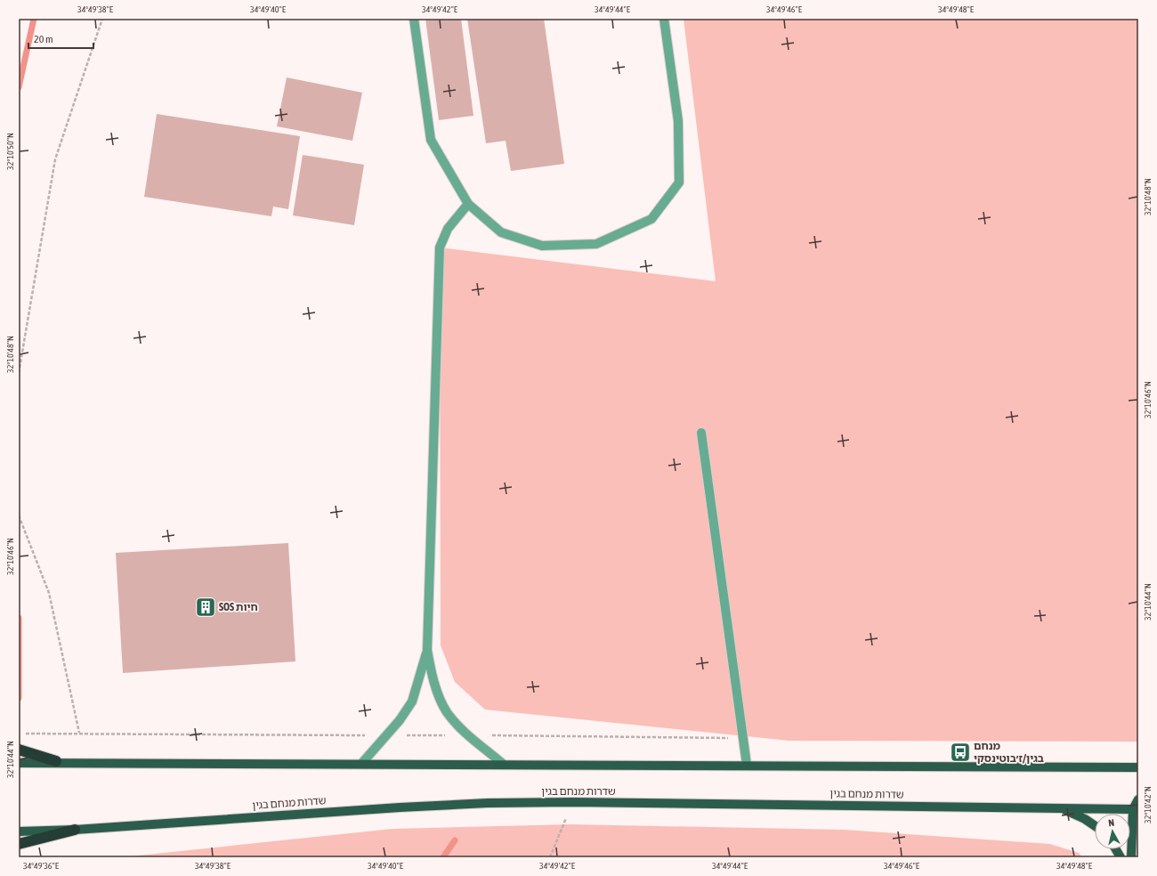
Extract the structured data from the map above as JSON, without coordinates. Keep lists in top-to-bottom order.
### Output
{
  "streets": {
    "main road": ["שדרות מנחם בגין"]
  },
  "places": {
    "building": ["SOS חיות"],
    "bus stop": ["מנחם בגין/ז׳בוטינסקי"]
  },
  "scale_bar": "20 m",
  "north": "top",
  "coordinates": [
    "34°49'38\"E",
    "34°49'40\"E",
    "34°49'42\"E",
    "34°49'44\"E",
    "34°49'46\"E",
    "34°49'48\"E",
    "32°10'50\"N",
    "32°10'48\"N",
    "32°10'46\"N",
    "32°10'44\"N",
    "32°10'42\"N",
    "34°49'36\"E"
  ]
}
